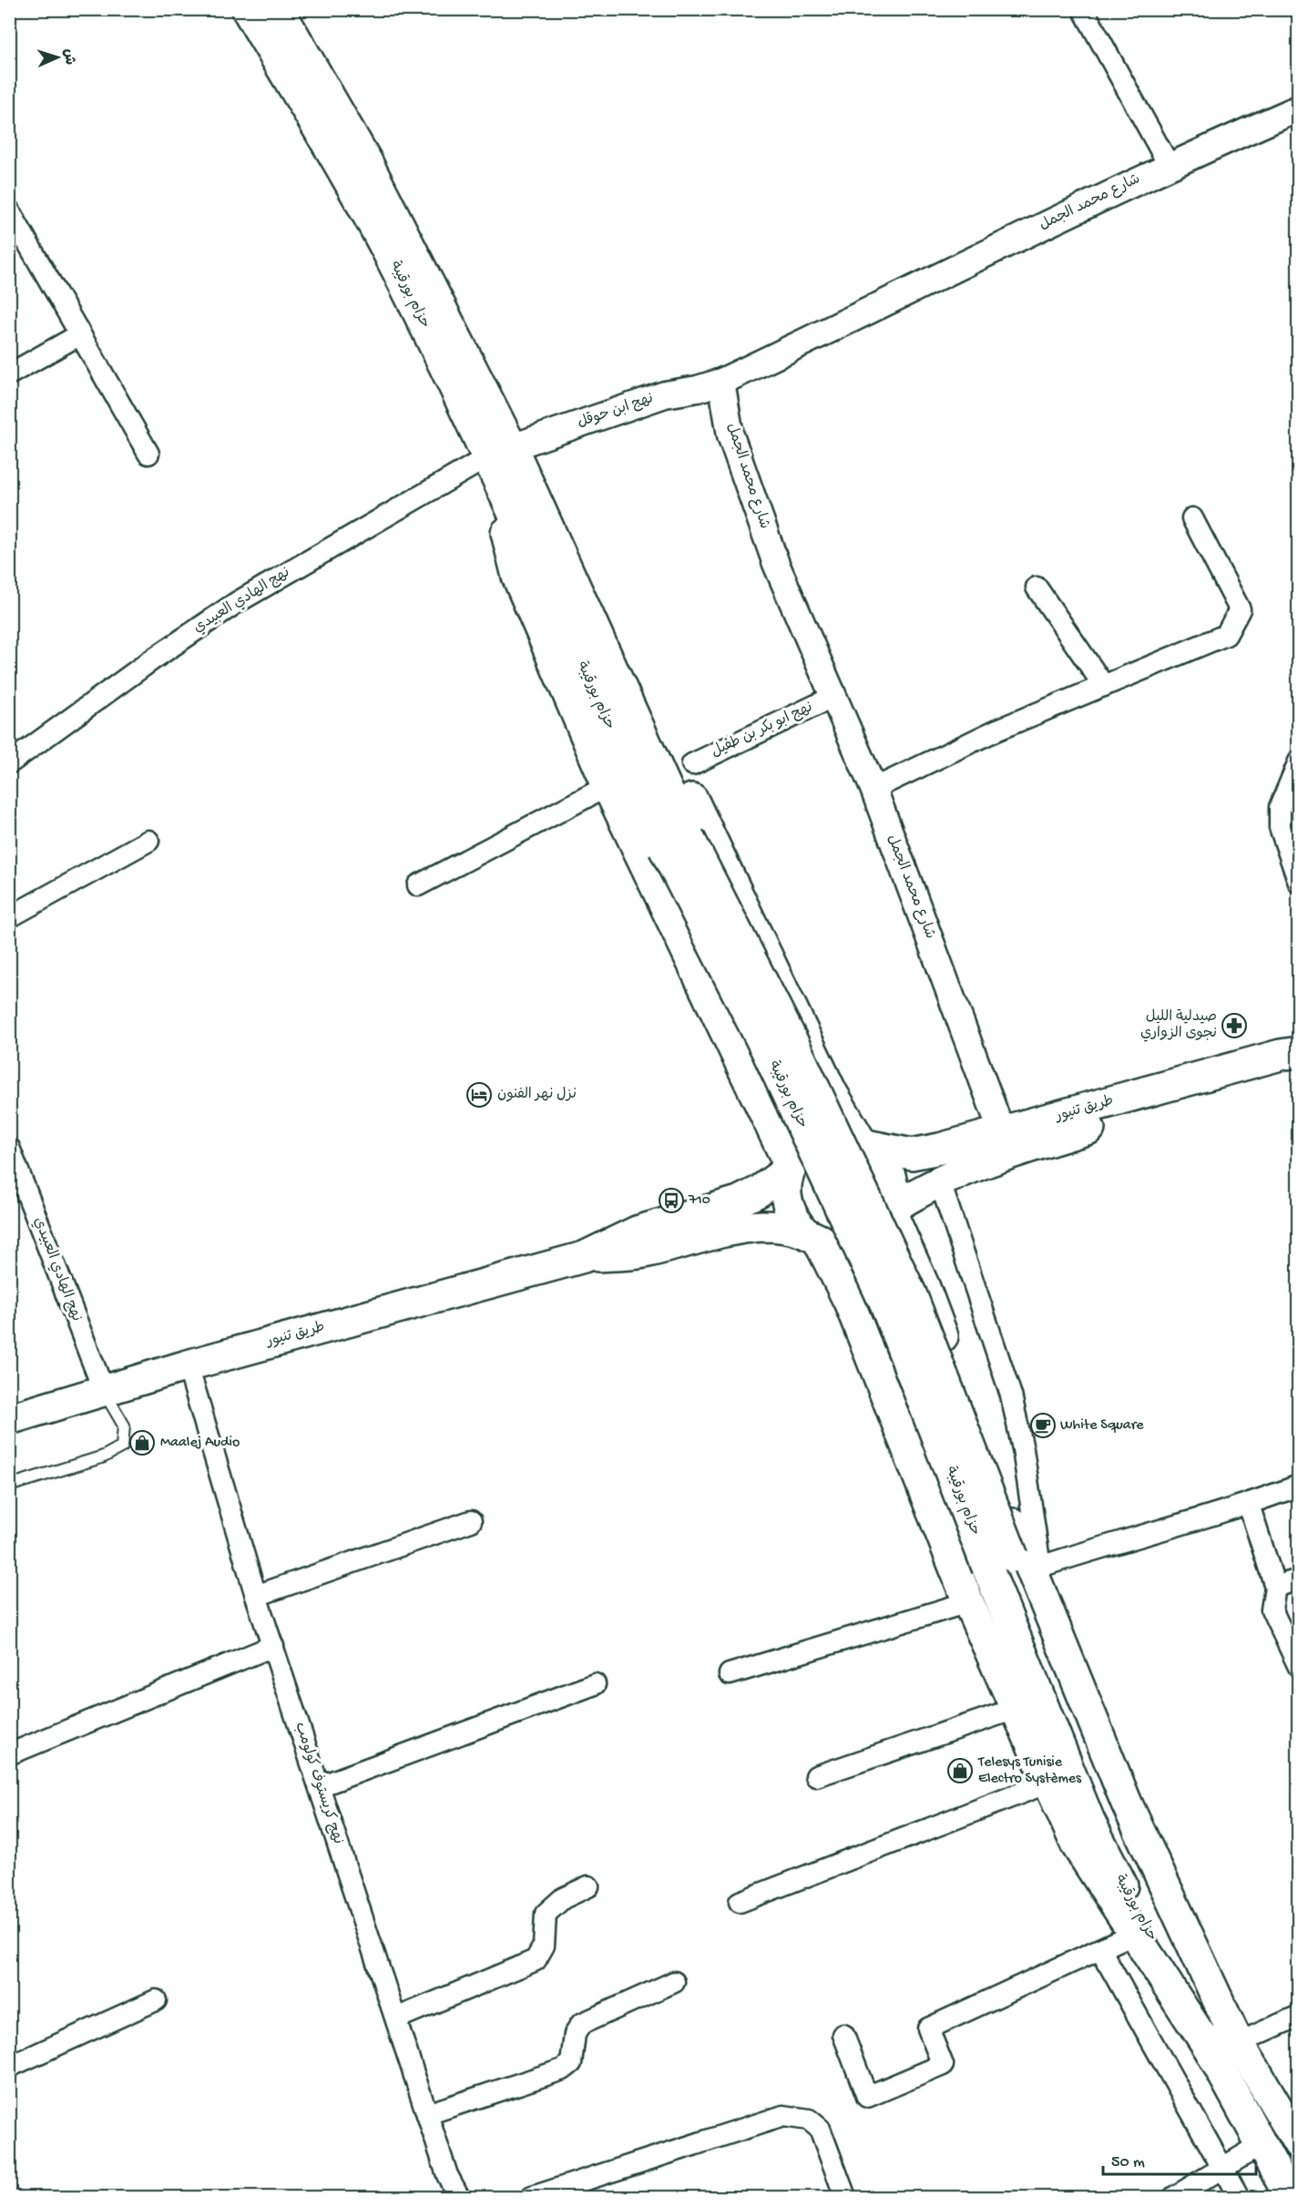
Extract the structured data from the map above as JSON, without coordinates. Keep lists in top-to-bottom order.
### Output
{
  "streets": {
    "main road": ["حزام بورقيبة", "طريق تنيور"],
    "street": [
      "شارع محمد الجمل",
      "نهج ابن حوقل",
      "نهج الهادي العبيدي",
      "نهج ابو بكر بن طفيل",
      "نهج كريستوف كولومب"
    ]
  },
  "crossings": [
    ["شارع محمد الجمل", "نهج ابن حوقل"],
    ["شارع محمد الجمل", "نهج ابو بكر بن طفيل"],
    ["شارع محمد الجمل", "طريق تنيور"],
    ["حزام بورقيبة", "نهج ابن حوقل"],
    ["حزام بورقيبة", "نهج الهادي العبيدي"],
    ["نهج ابن حوقل", "نهج الهادي العبيدي"],
    ["نهج الهادي العبيدي", "طريق تنيور"],
    ["طريق تنيور", "نهج كريستوف كولومب"]
  ],
  "places": {
    "pharmacy": ["صيدلية الليل نجوى الزواري"],
    "hotel": ["نزل نهر الفنون"],
    "bus stop": ["710"],
    "cafe": ["White Square"],
    "shop": ["Maalej Audio", "Telesys Tunisie Electro Systèmes"]
  },
  "scale_bar": "50 m",
  "north": "right"
}
